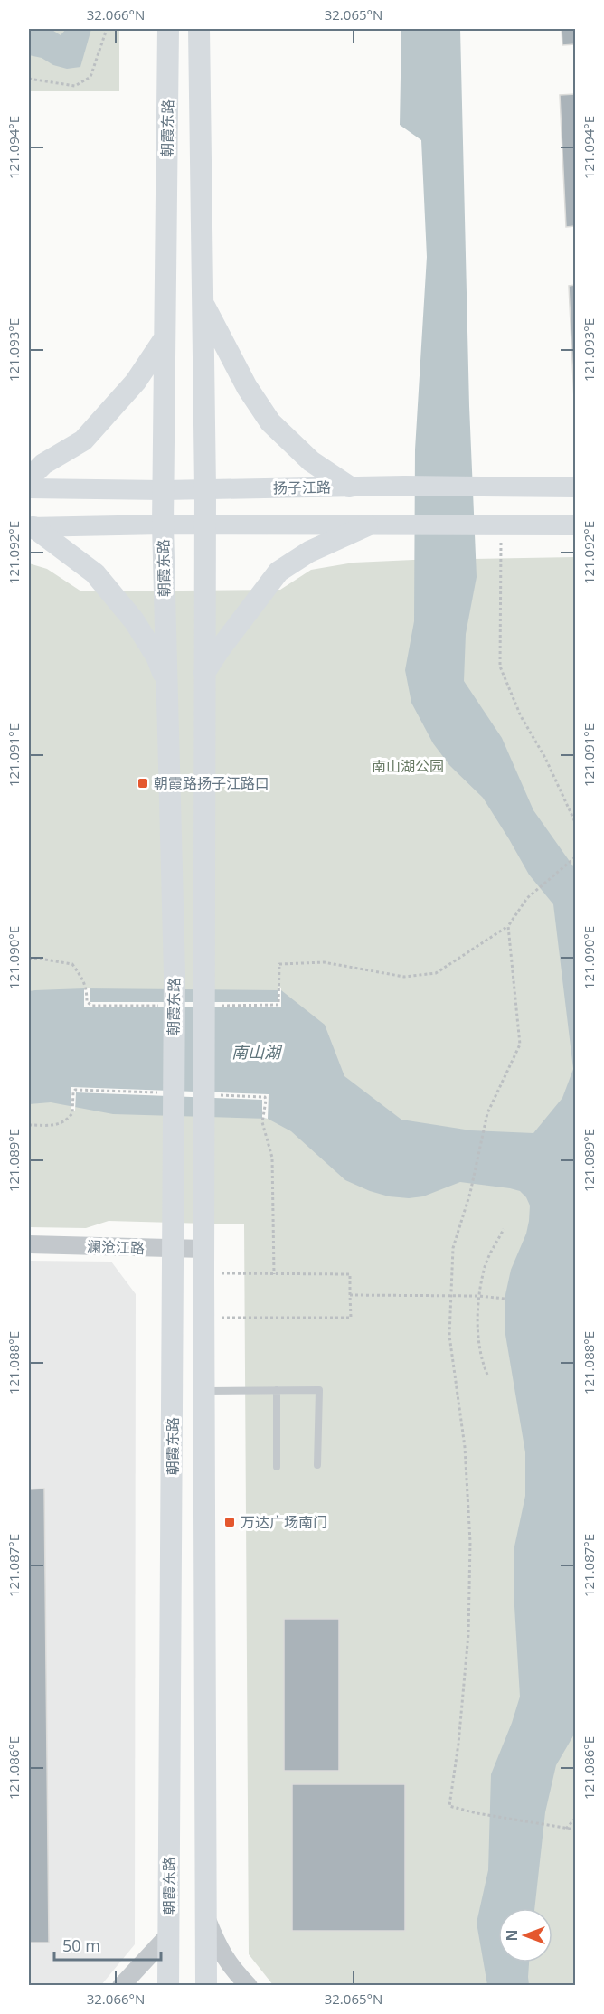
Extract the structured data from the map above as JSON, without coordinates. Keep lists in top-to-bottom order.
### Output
{
  "streets": {
    "main road": ["朝霞东路", "扬子江路"],
    "street": ["澜沧江路"]
  },
  "crossings": [
    ["朝霞东路", "扬子江路"],
    ["朝霞东路", "澜沧江路"]
  ],
  "water": ["南山湖"],
  "parks": ["南山湖公园"],
  "places": {
    "transit": ["朝霞路扬子江路口", "万达广场南门"]
  },
  "scale_bar": "50 m",
  "north": "left",
  "coordinates": [
    "32.066°N",
    "32.065°N",
    "121.094°E",
    "121.093°E",
    "121.092°E",
    "121.091°E",
    "121.090°E",
    "121.089°E",
    "121.088°E",
    "121.087°E",
    "121.086°E"
  ]
}
